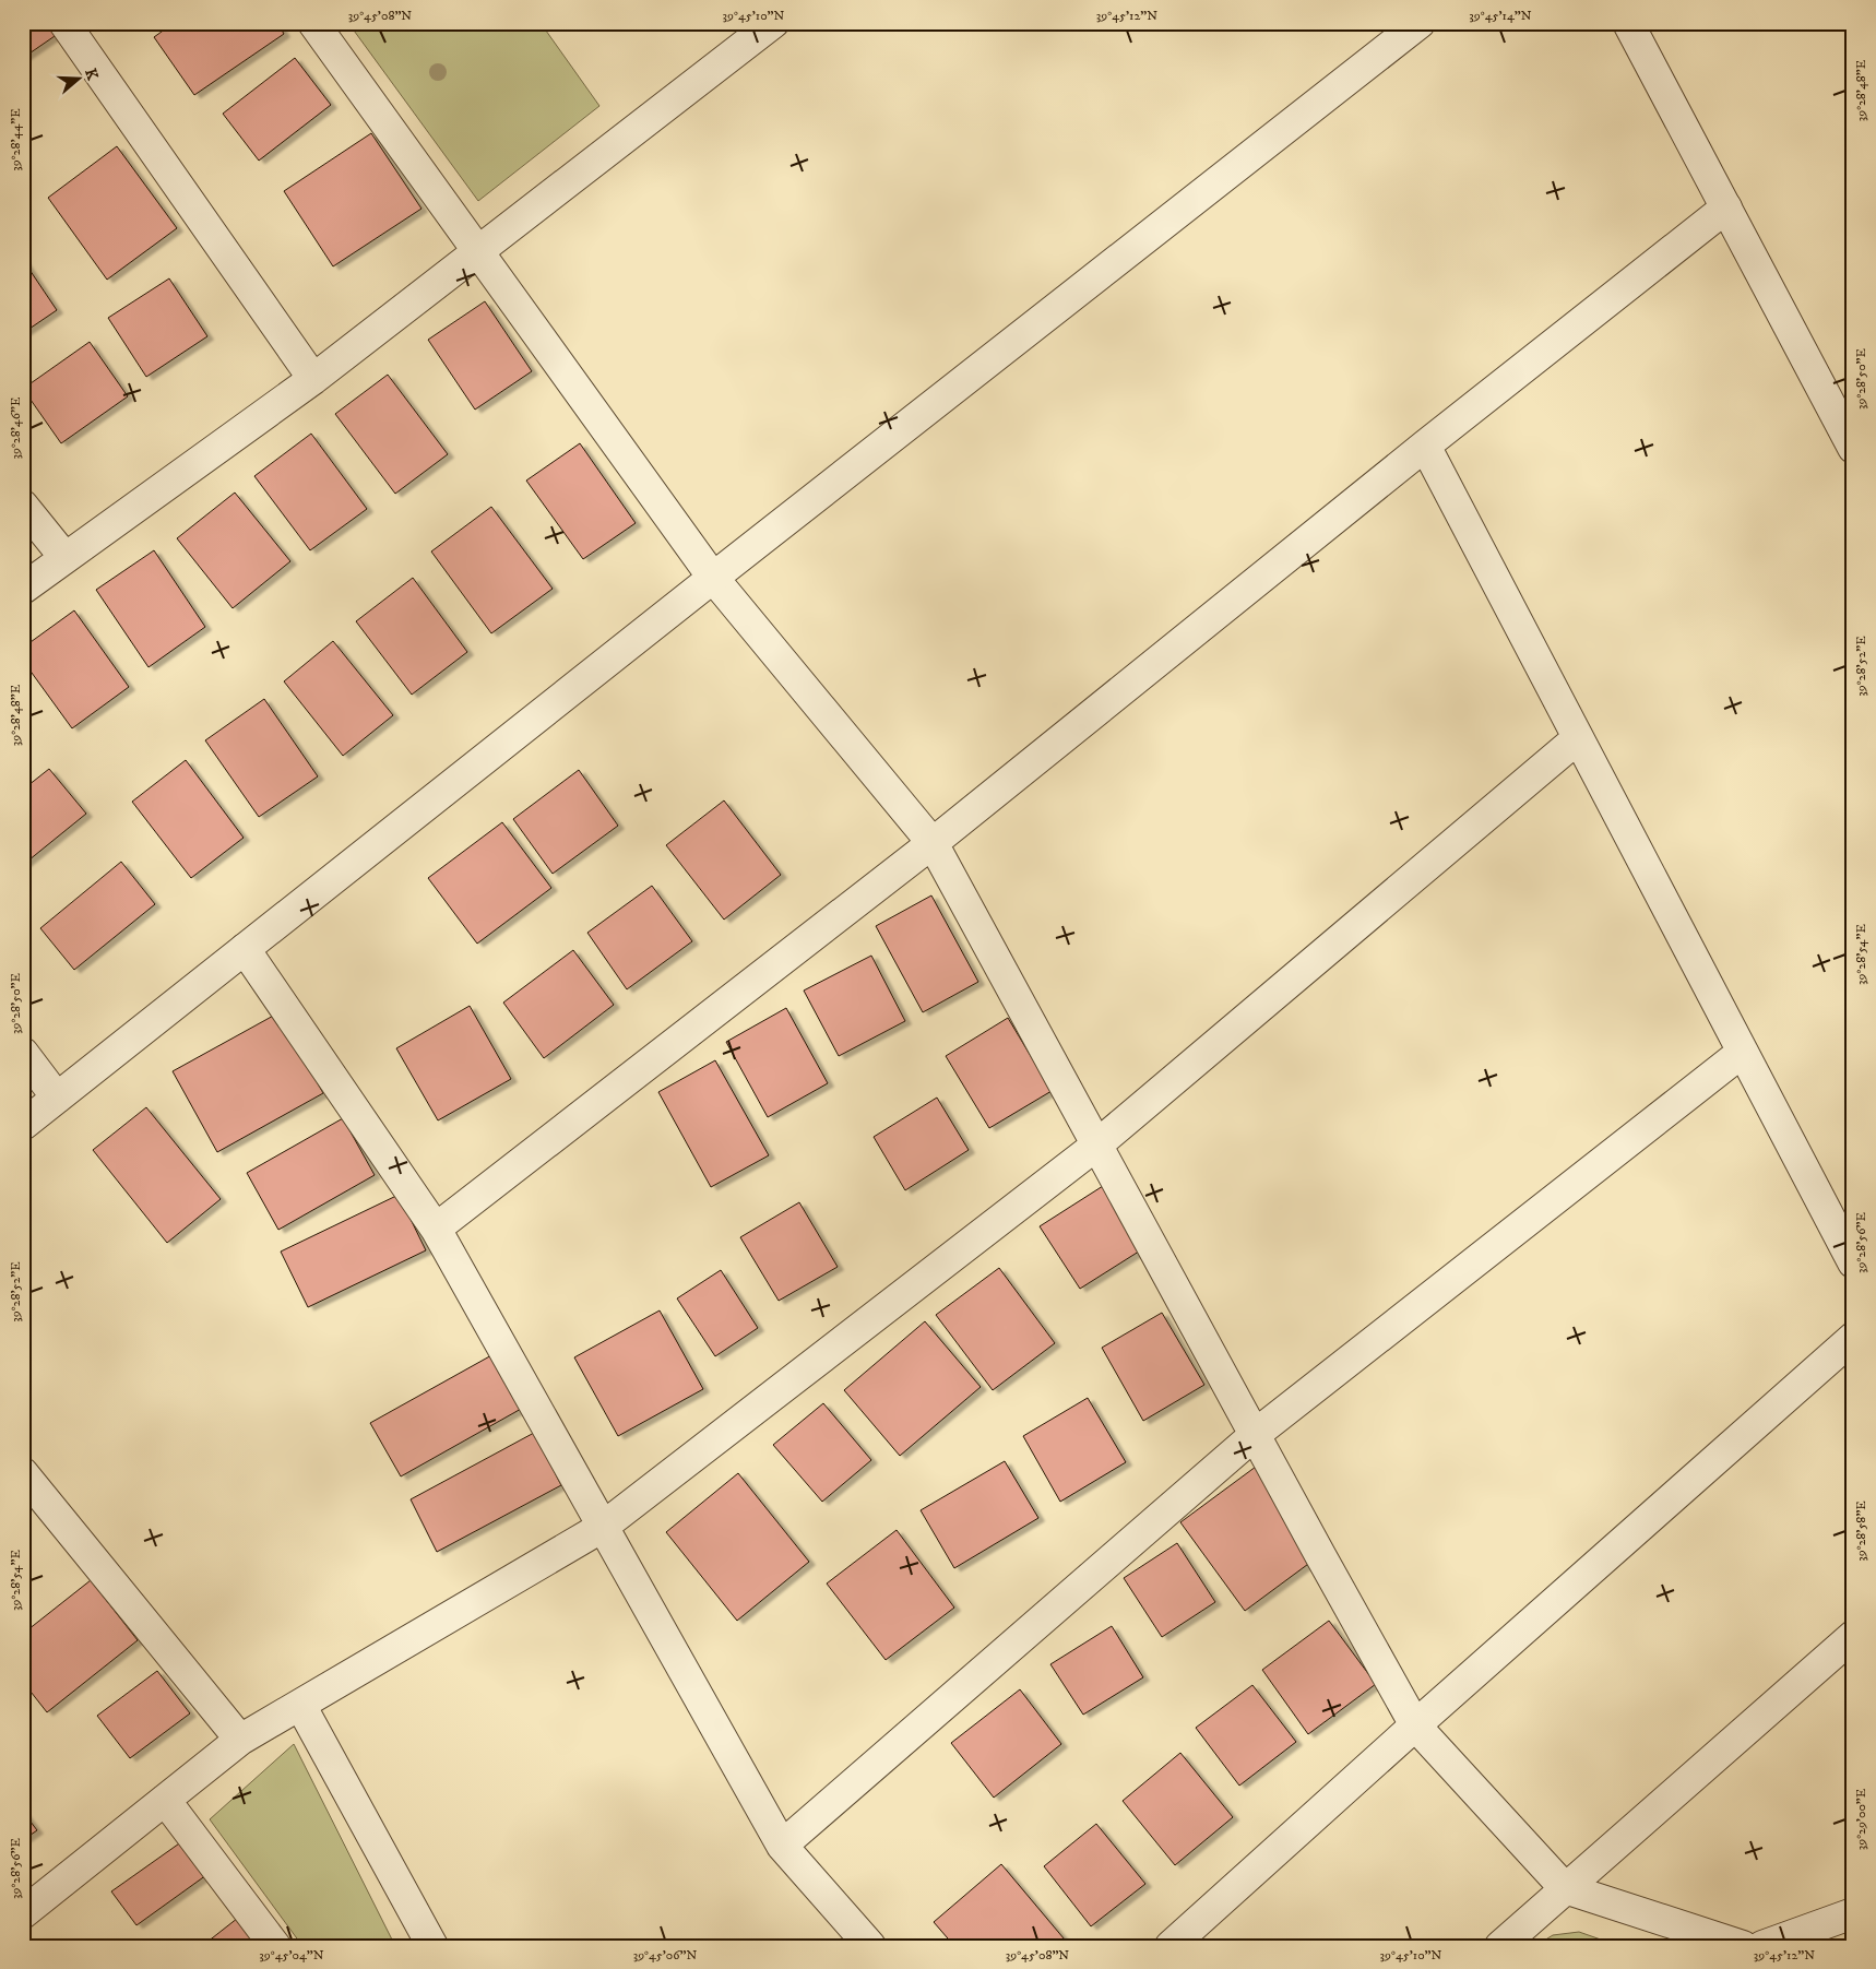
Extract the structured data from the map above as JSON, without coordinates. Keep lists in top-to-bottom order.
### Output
{
  "north": "right",
  "coordinates": [
    "39°45'08\"N",
    "39°45'10\"N",
    "39°45'12\"N",
    "39°45'14\"N",
    "39°28'48\"E",
    "39°28'44\"E",
    "39°28'50\"E",
    "39°28'46\"E",
    "39°28'52\"E",
    "39°28'54\"E",
    "39°28'56\"E",
    "39°28'58\"E",
    "39°29'00\"E",
    "39°45'04\"N",
    "39°45'06\"N"
  ]
}
